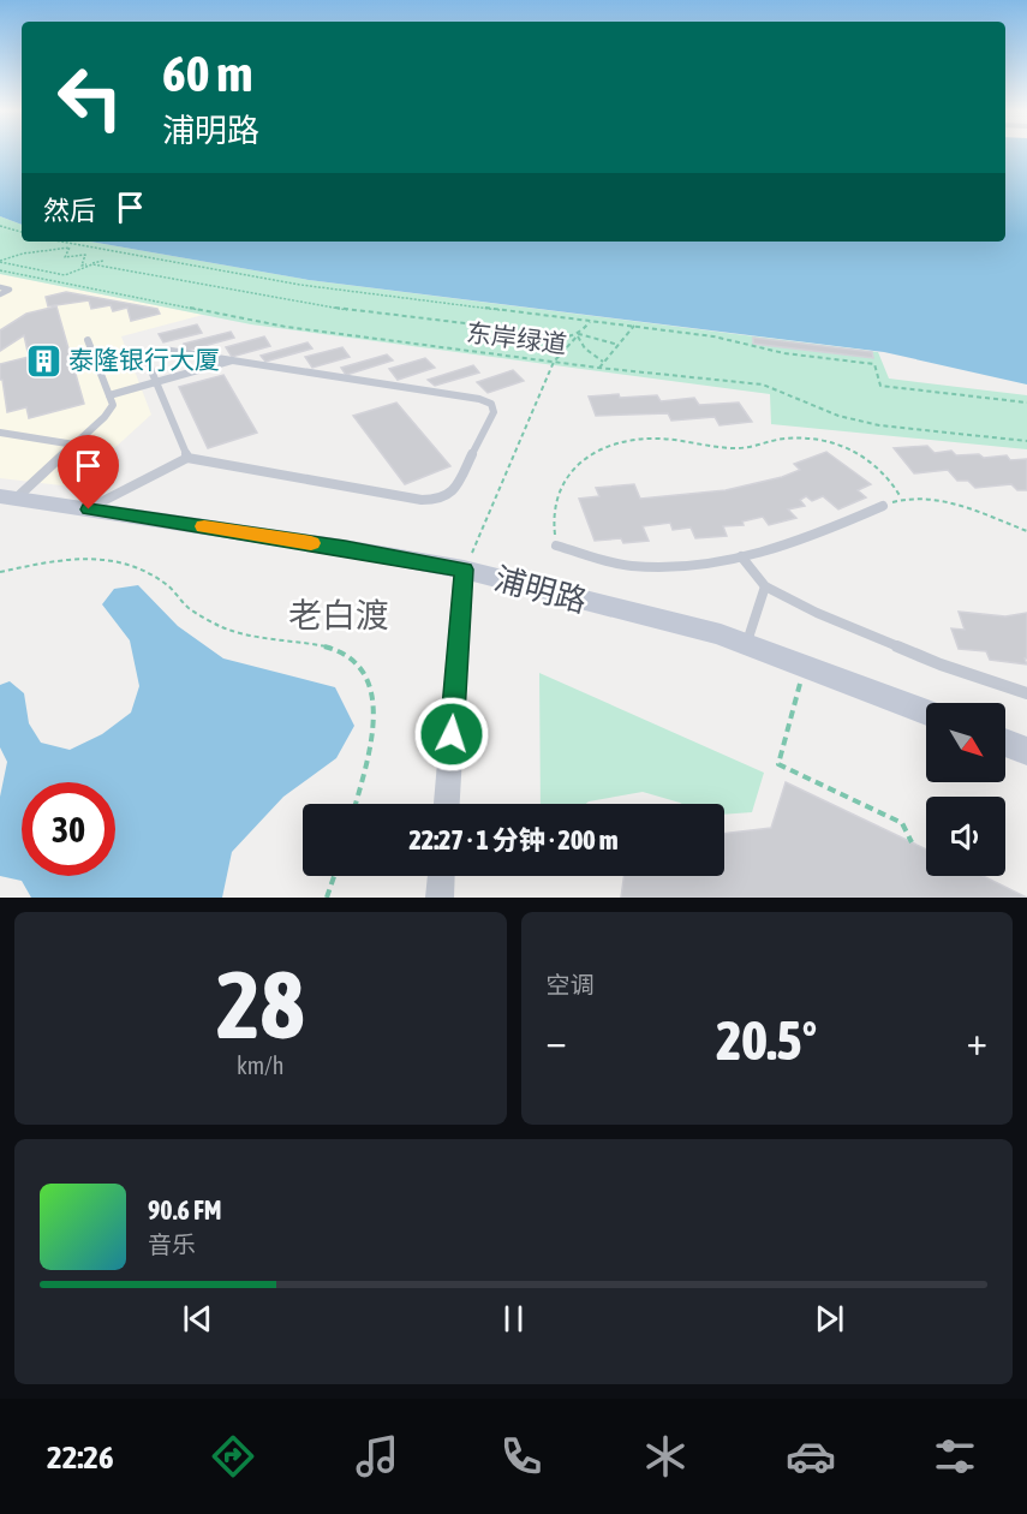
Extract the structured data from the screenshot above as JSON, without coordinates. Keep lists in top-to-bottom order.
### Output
{
  "streets": {
    "main road": ["浦明路"],
    "path": ["东岸绿道"]
  },
  "districts": ["老白渡"],
  "places": {
    "building": ["泰隆银行大厦"]
  },
  "north": "bottom right",
  "page": {
    "turn": ["60 m", "浦明路"],
    "then": "然后",
    "limit": "30",
    "trip": "22:27 · 1 分钟 · 200 m",
    "tile": [
      ["28", "km/h"],
      "空调"
    ],
    "heat": ["−", "20.5°", "+"],
    "song": ["90.6 FM", "音乐"],
    "tabs": "22:26"
  }
}
